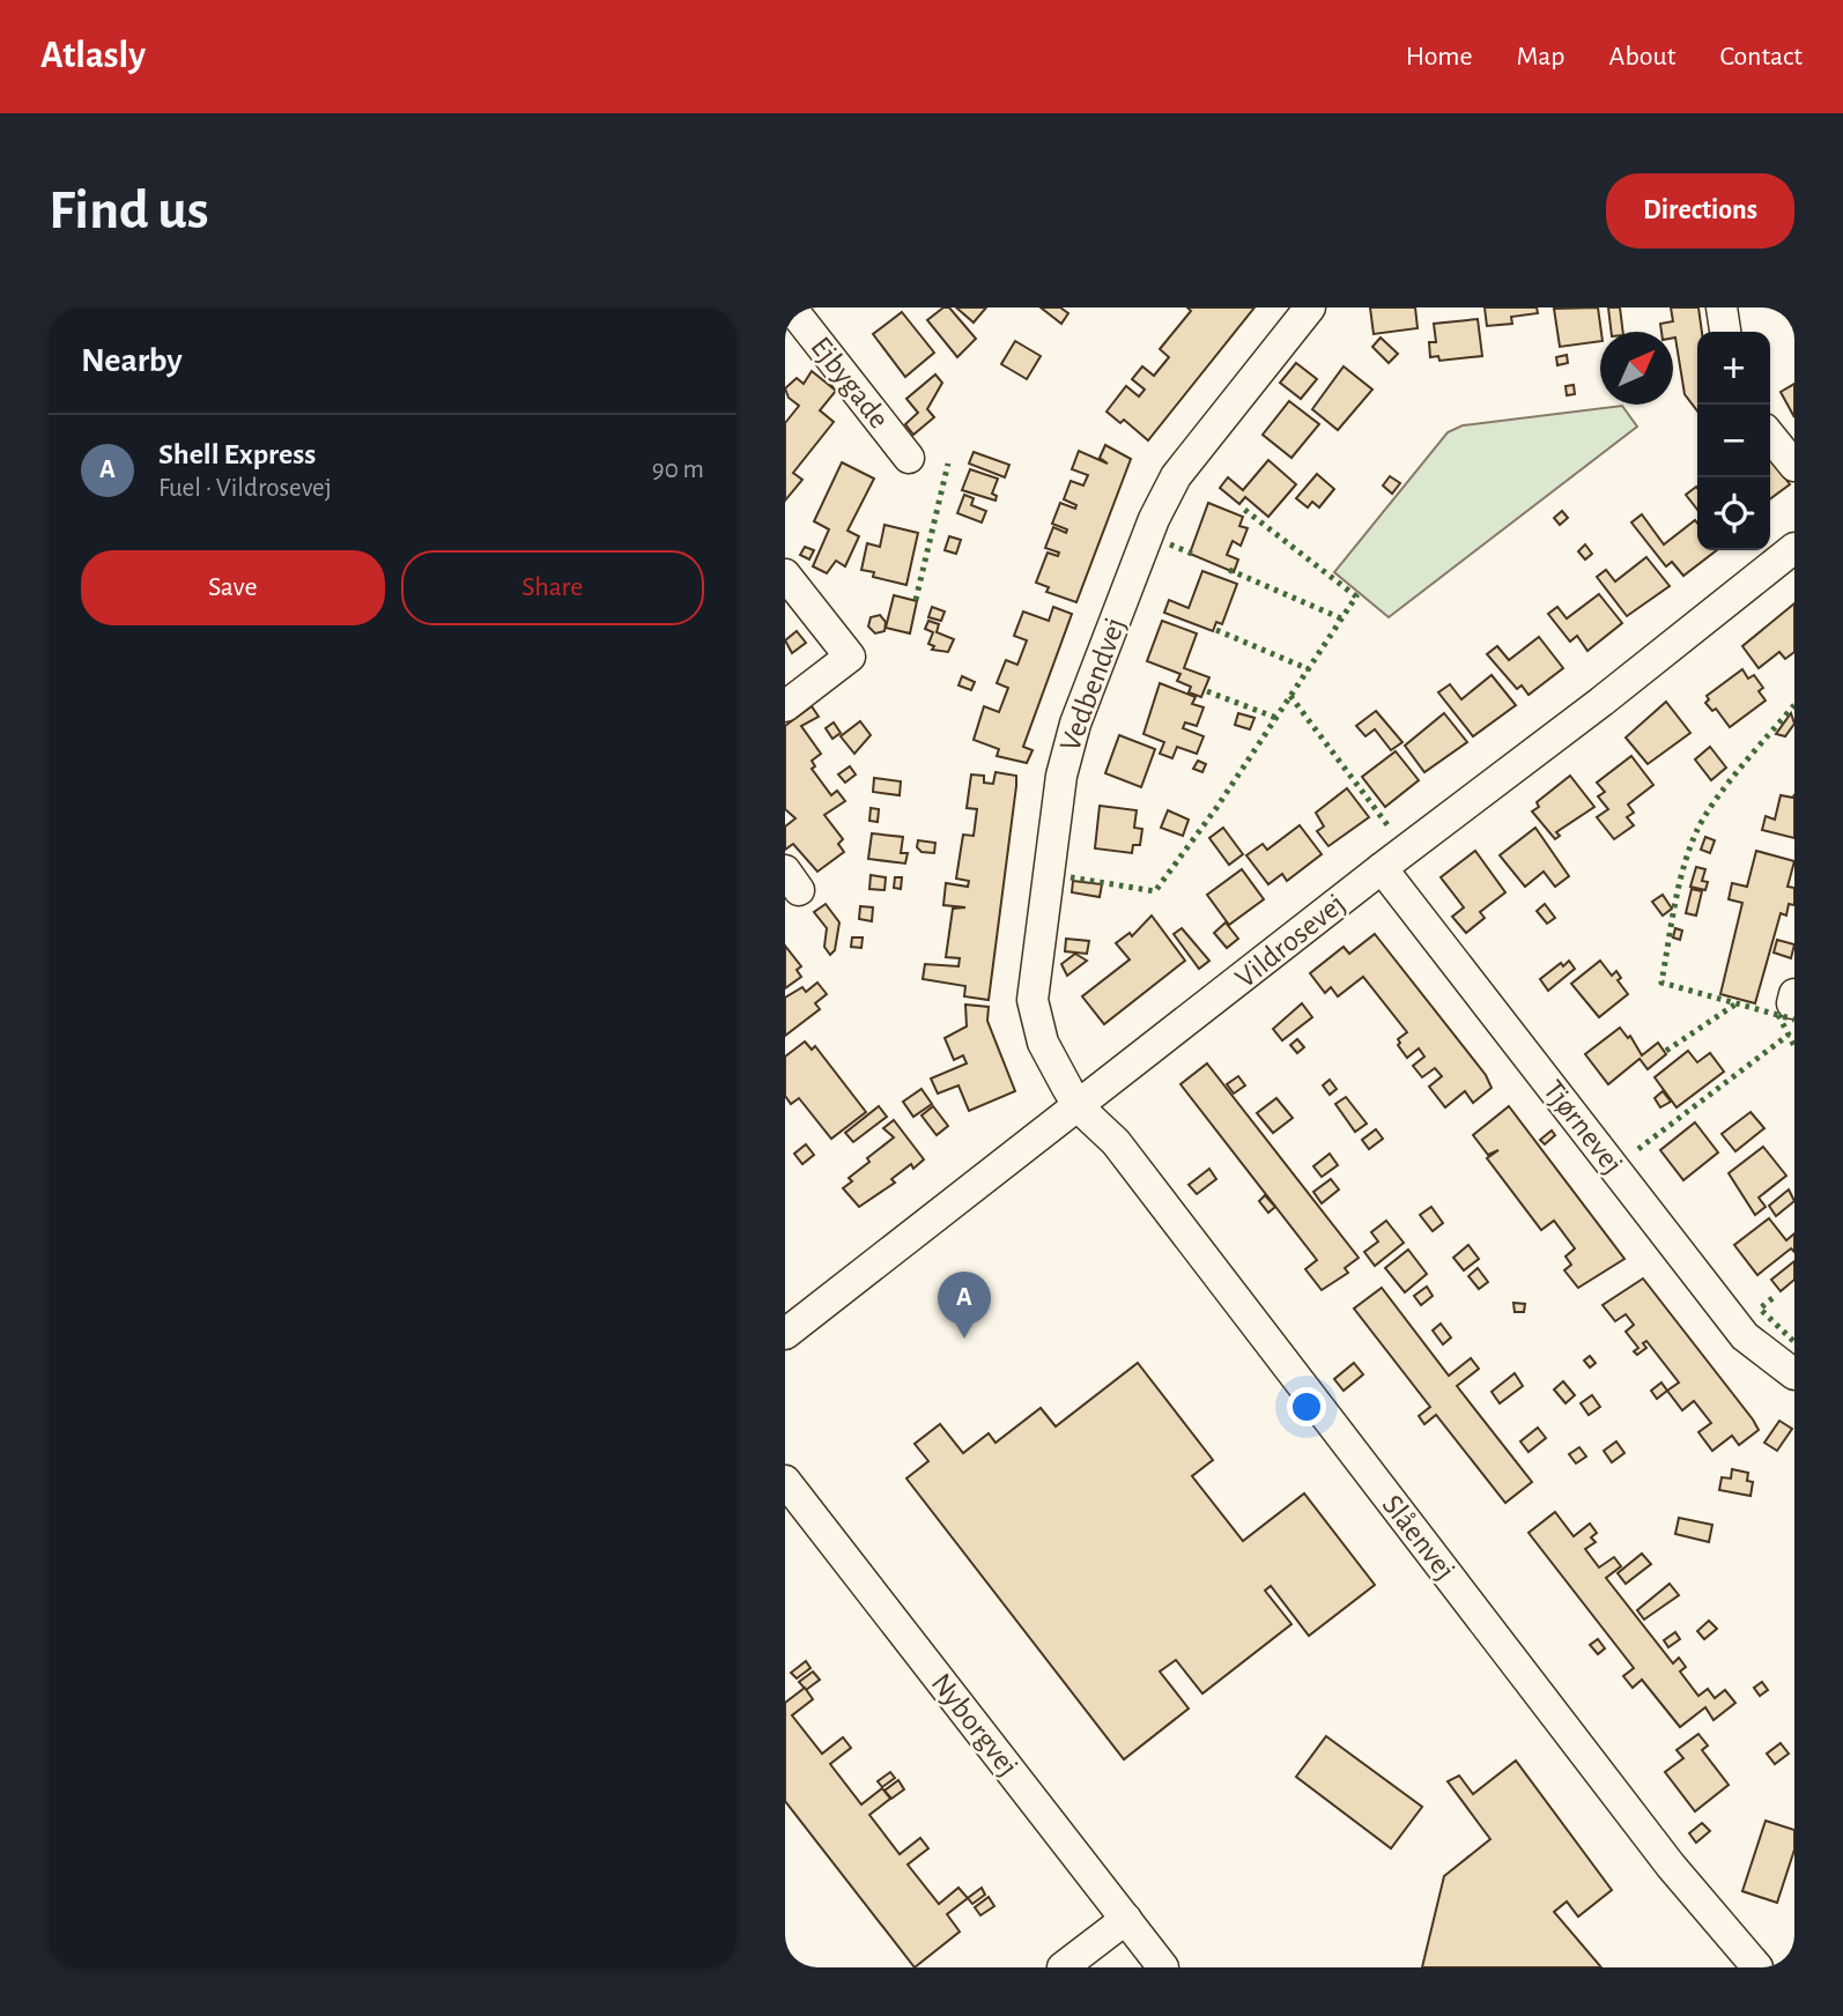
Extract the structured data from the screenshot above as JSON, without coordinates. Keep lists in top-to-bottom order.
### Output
{
  "streets": {
    "street": [
      "Ejbygade",
      "Vedbendvej",
      "Vildrosevej",
      "Tjørnevej",
      "Slåenvej",
      "Nyborgvej"
    ]
  },
  "crossings": [
    ["Vedbendvej", "Vildrosevej"],
    ["Vedbendvej", "Slåenvej"],
    ["Vildrosevej", "Tjørnevej"],
    ["Vildrosevej", "Slåenvej"]
  ],
  "north": "top right",
  "page": {
    "header": "Atlasly",
    "nav": [
      "Home",
      "Map",
      "About",
      "Contact"
    ],
    "buttons": [
      "Directions",
      ["Save", "Share"]
    ],
    "title": "Find us",
    "heading": "Nearby",
    "map_buttons": ["+", "−"],
    "list": [
      {
        "mark": "A",
        "name": "Shell Express",
        "note": "Fuel · Vildrosevej",
        "value": "90 m"
      }
    ],
    "pins": "A"
  }
}
